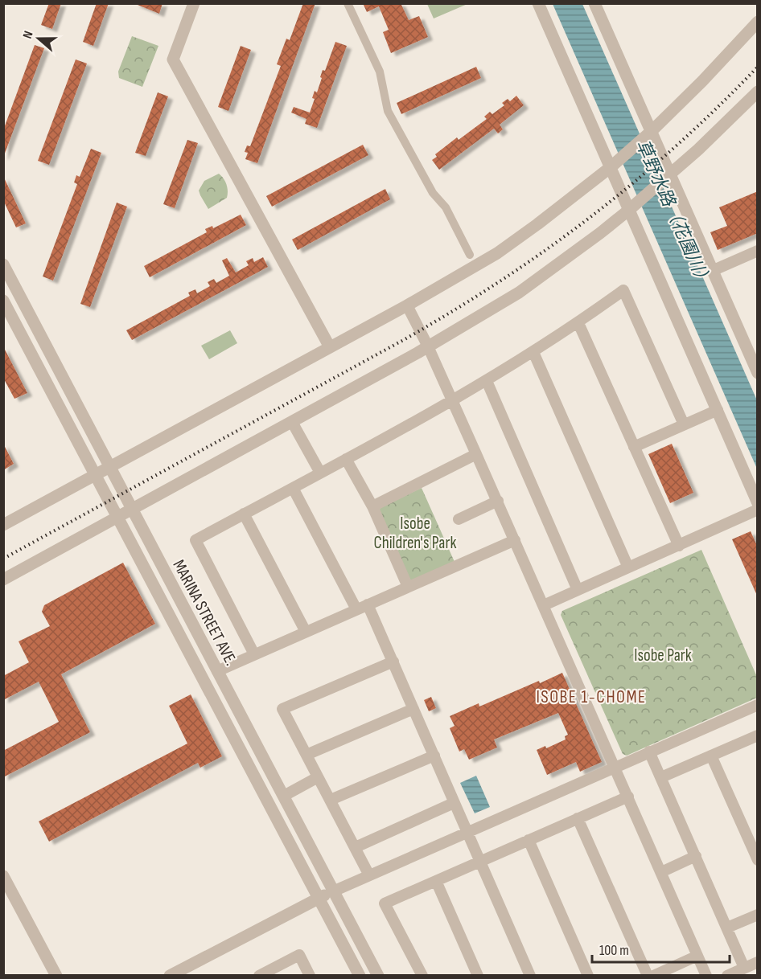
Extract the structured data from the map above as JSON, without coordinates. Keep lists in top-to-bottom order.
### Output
{
  "streets": {
    "street": ["MARINA STREET AVE."]
  },
  "districts": ["ISOBE 1-CHOME"],
  "water": ["草野水路（花園川）"],
  "parks": ["Isobe Children's Park", "Isobe Park"],
  "scale_bar": "100 m",
  "north": "left"
}
